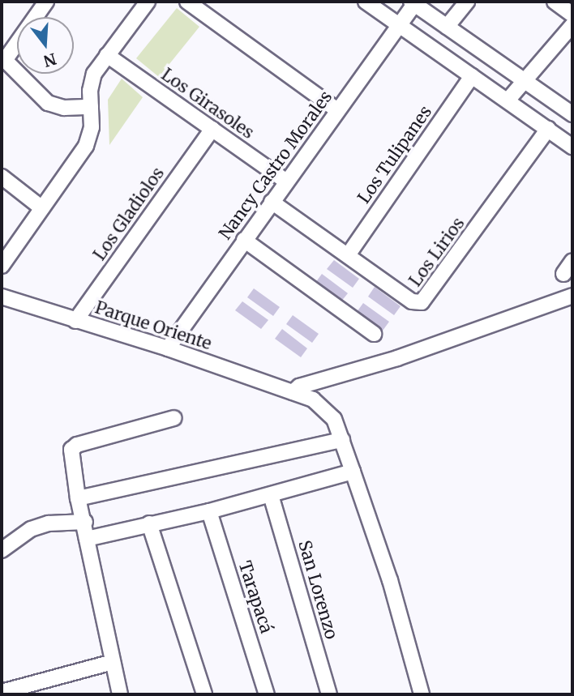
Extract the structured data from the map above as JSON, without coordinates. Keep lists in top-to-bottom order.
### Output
{
  "streets": {
    "street": [
      "Los Girasoles",
      "Los Tulipanes",
      "Nancy Castro Morales",
      "Los Gladiolos",
      "Los Lirios",
      "Parque Oriente",
      "San Lorenzo",
      "Tarapacá"
    ]
  },
  "crossings": [
    ["Los Girasoles", "Nancy Castro Morales"],
    ["Los Girasoles", "Los Gladiolos"],
    ["Los Tulipanes", "Los Lirios"],
    ["Nancy Castro Morales", "Los Lirios"],
    ["Nancy Castro Morales", "Parque Oriente"],
    ["Los Gladiolos", "Parque Oriente"]
  ],
  "north": "bottom"
}
